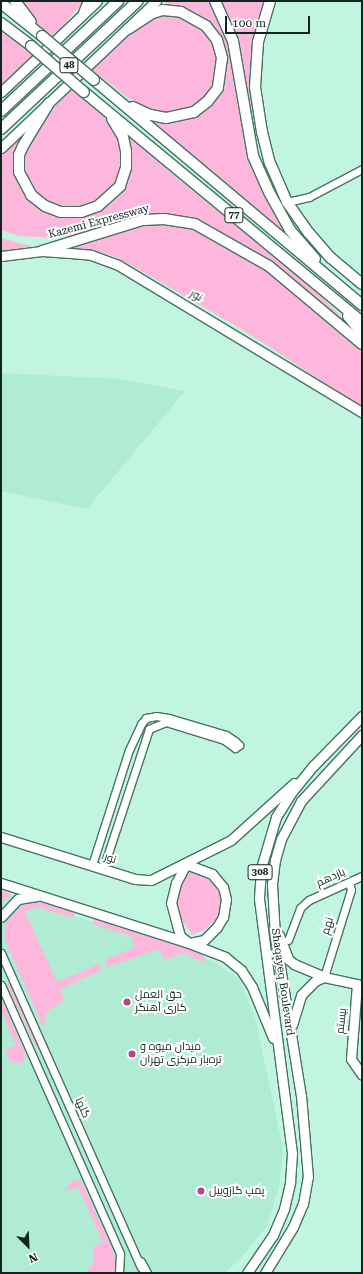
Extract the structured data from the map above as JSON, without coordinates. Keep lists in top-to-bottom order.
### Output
{
  "streets": {
    "highway": ["48", "77", "Kazemi Expressway"],
    "main road": [
      "نور",
      "308",
      "Shaqayeq Boulevard",
      "بیستم"
    ],
    "street": ["یازدهم", "نهم", "گلها"]
  },
  "crossings": [
    ["Kazemi Expressway", "نور"],
    ["نور", "Shaqayeq Boulevard"],
    ["یازدهم", "نهم"]
  ],
  "places": ["حق العمل کاری آهنگر", "میدان میوه و تره‌بار مرکزی تهران", "پمپ گازوییل"],
  "scale_bar": "100 m",
  "north": "bottom right"
}
